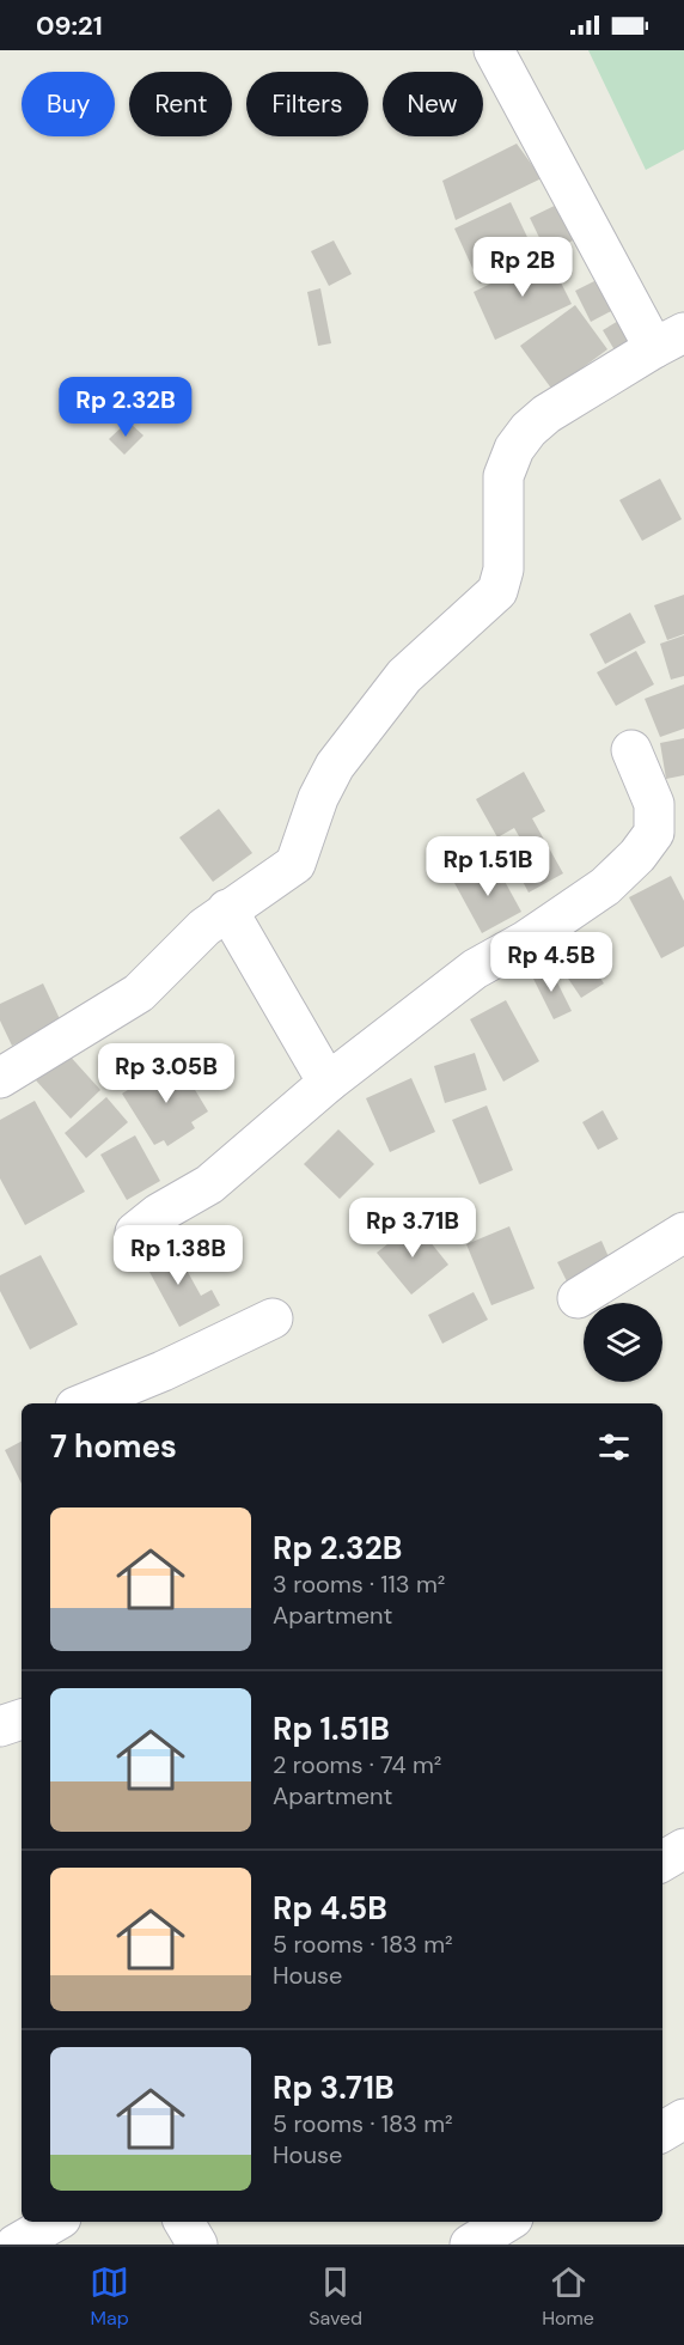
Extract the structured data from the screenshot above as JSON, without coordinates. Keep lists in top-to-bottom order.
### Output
{
  "page": {
    "status": "09:21",
    "chip": [
      "Buy",
      "Rent",
      "Filters",
      "New"
    ],
    "price": [
      "Rp 2B",
      "Rp 2.32B",
      "Rp 1.51B",
      "Rp 4.5B",
      "Rp 3.05B",
      "Rp 3.71B",
      "Rp 1.38B"
    ],
    "heading": "7 homes",
    "list": [
      {
        "name": "Rp 2.32B",
        "note": "3 rooms · 113 m² · Apartment"
      },
      {
        "name": "Rp 1.51B",
        "note": "2 rooms · 74 m² · Apartment"
      },
      {
        "name": "Rp 4.5B",
        "note": "5 rooms · 183 m² · House"
      },
      {
        "name": "Rp 3.71B",
        "note": "5 rooms · 183 m² · House"
      }
    ],
    "tabs": ["Map", "Saved", "Home"]
  }
}
